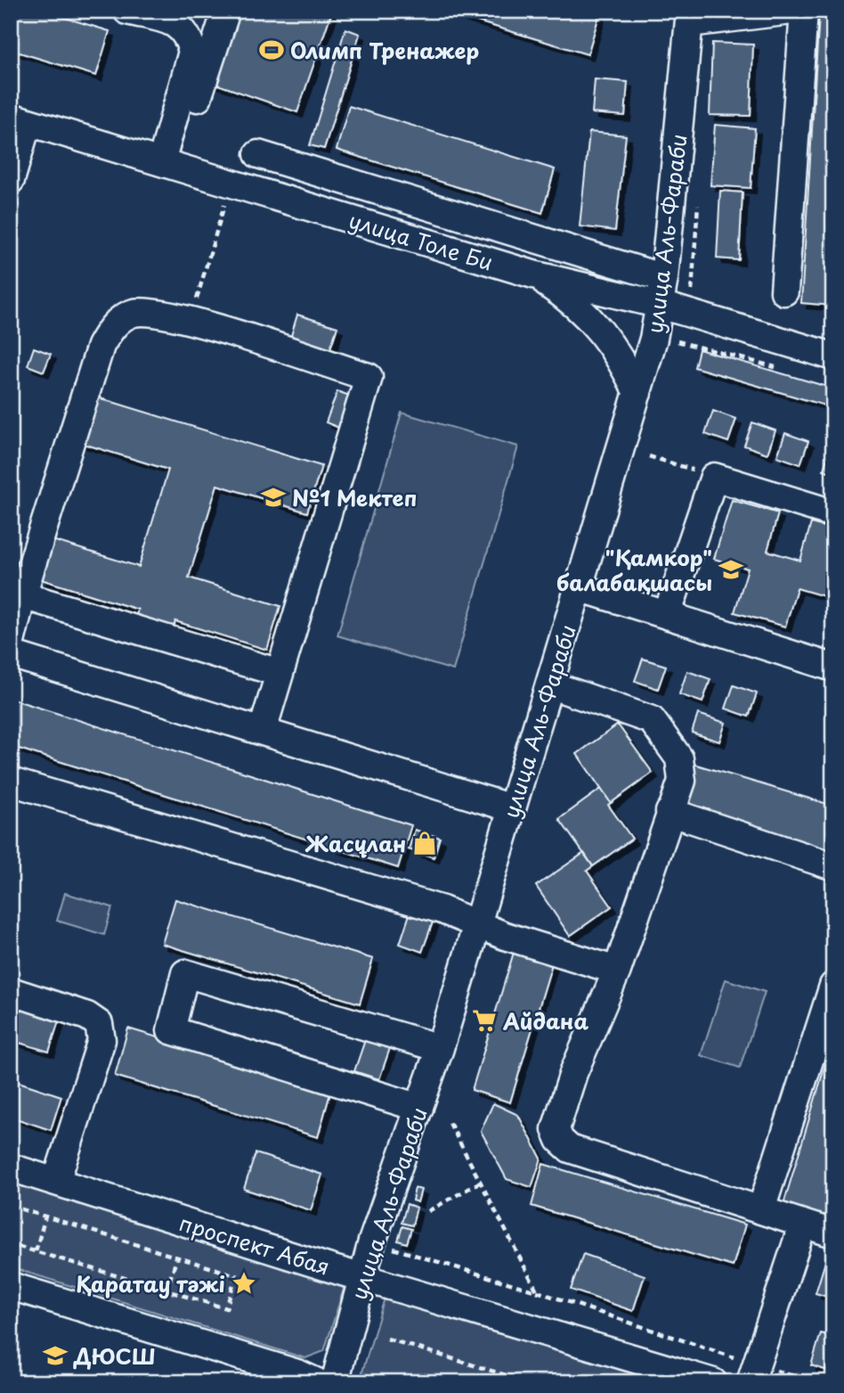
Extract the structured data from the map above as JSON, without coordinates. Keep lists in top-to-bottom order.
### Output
{
  "streets": {
    "street": ["улица Аль-Фараби", "улица Толе Би", "проспект Абая"]
  },
  "crossings": [
    ["улица Аль-Фараби", "улица Толе Би"],
    ["улица Аль-Фараби", "проспект Абая"]
  ],
  "places": {
    "sports": ["Олимп Тренажер"],
    "school or university": ["№1 Мектеп", "\"Қамкор\" балабақшасы", "ДЮСШ"],
    "shop": ["Жасұлан"],
    "supermarket": ["Айдана"],
    "place": ["Қаратау тәжі"]
  }
}
